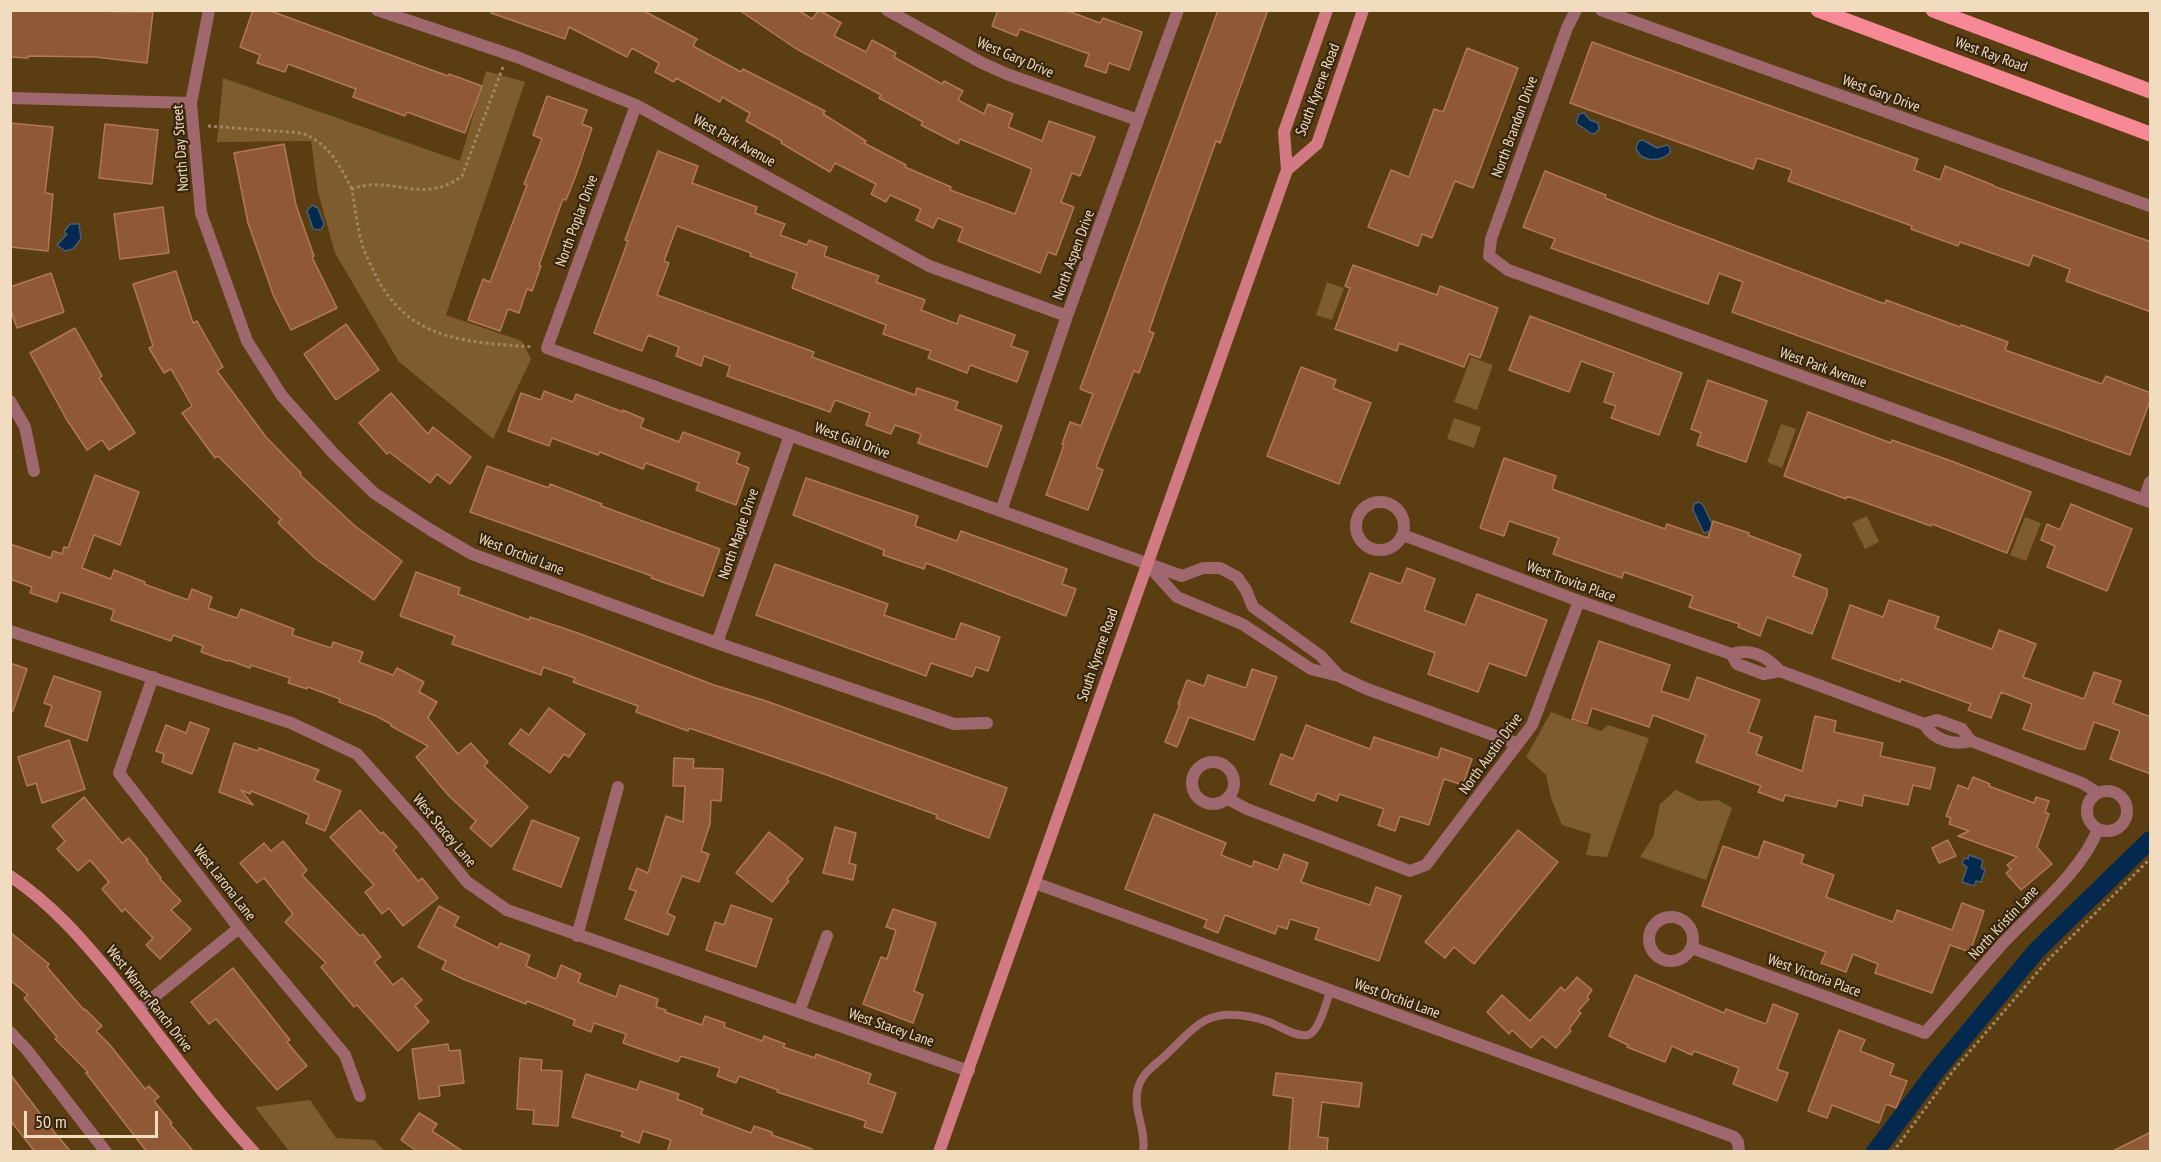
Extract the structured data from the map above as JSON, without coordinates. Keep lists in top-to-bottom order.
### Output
{
  "streets": {
    "main road": ["West Ray Road", "South Kyrene Road", "West Warner Ranch Drive"],
    "street": [
      "West Gary Drive",
      "North Brandon Drive",
      "West Park Avenue",
      "North Day Street",
      "North Poplar Drive",
      "North Aspen Drive",
      "West Gail Drive",
      "North Maple Drive",
      "West Orchid Lane",
      "West Trovita Place",
      "North Austin Drive",
      "West Stacey Lane",
      "West Larona Lane",
      "North Kristin Lane",
      "West Victoria Place"
    ]
  },
  "crossings": [
    ["West Gary Drive", "North Aspen Drive"],
    ["South Kyrene Road", "West Gail Drive"],
    ["South Kyrene Road", "West Orchid Lane"],
    ["South Kyrene Road", "West Stacey Lane"],
    ["North Brandon Drive", "West Park Avenue"],
    ["West Park Avenue", "North Poplar Drive"],
    ["West Park Avenue", "North Aspen Drive"],
    ["North Day Street", "West Orchid Lane"],
    ["North Poplar Drive", "West Gail Drive"],
    ["North Aspen Drive", "West Gail Drive"],
    ["West Gail Drive", "North Maple Drive"],
    ["West Gail Drive", "North Austin Drive"],
    ["North Maple Drive", "West Orchid Lane"],
    ["West Trovita Place", "North Austin Drive"],
    ["West Trovita Place", "North Kristin Lane"],
    ["West Stacey Lane", "West Larona Lane"],
    ["North Kristin Lane", "West Victoria Place"]
  ],
  "scale_bar": "50 m"
}
